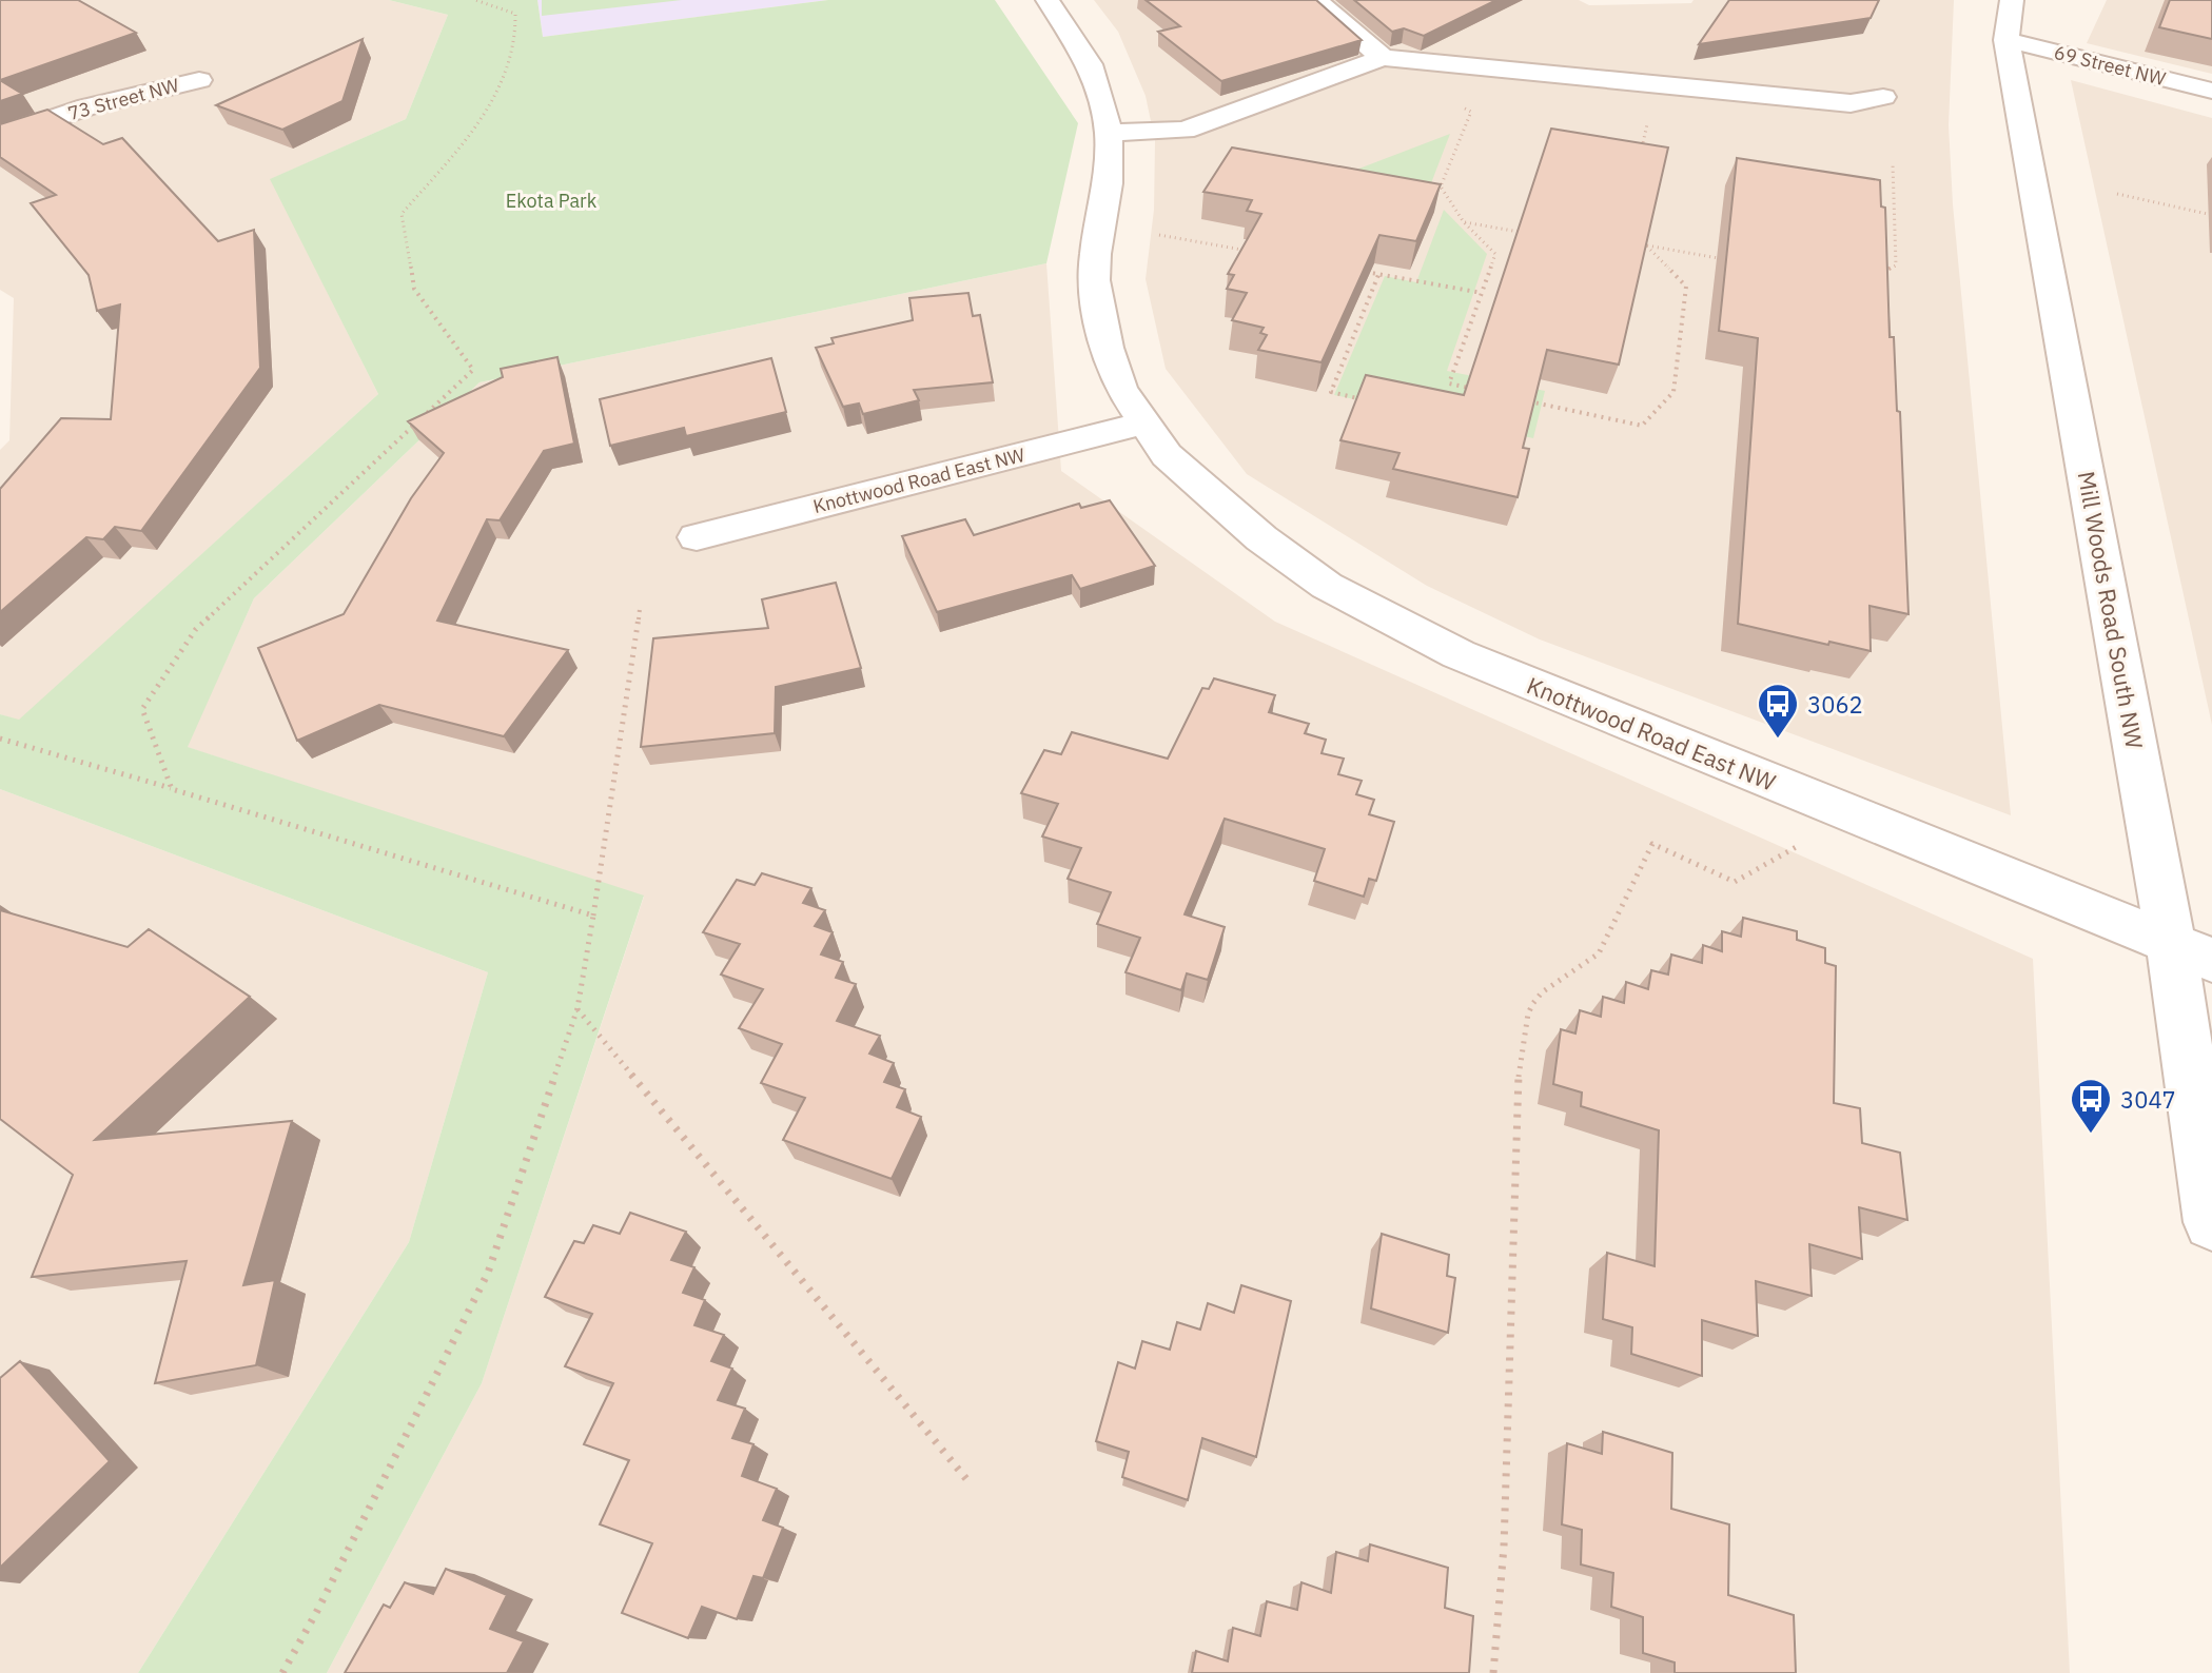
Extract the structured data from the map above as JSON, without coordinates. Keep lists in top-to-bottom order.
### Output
{
  "streets": {
    "street": [
      "69 Street NW",
      "73 Street NW",
      "Knottwood Road East NW",
      "Mill Woods Road South NW"
    ]
  },
  "crossings": [
    ["69 Street NW", "Mill Woods Road South NW"],
    ["Knottwood Road East NW", "Mill Woods Road South NW"]
  ],
  "parks": ["Ekota Park"],
  "places": {
    "bus stop": ["3062", "3047"]
  }
}
